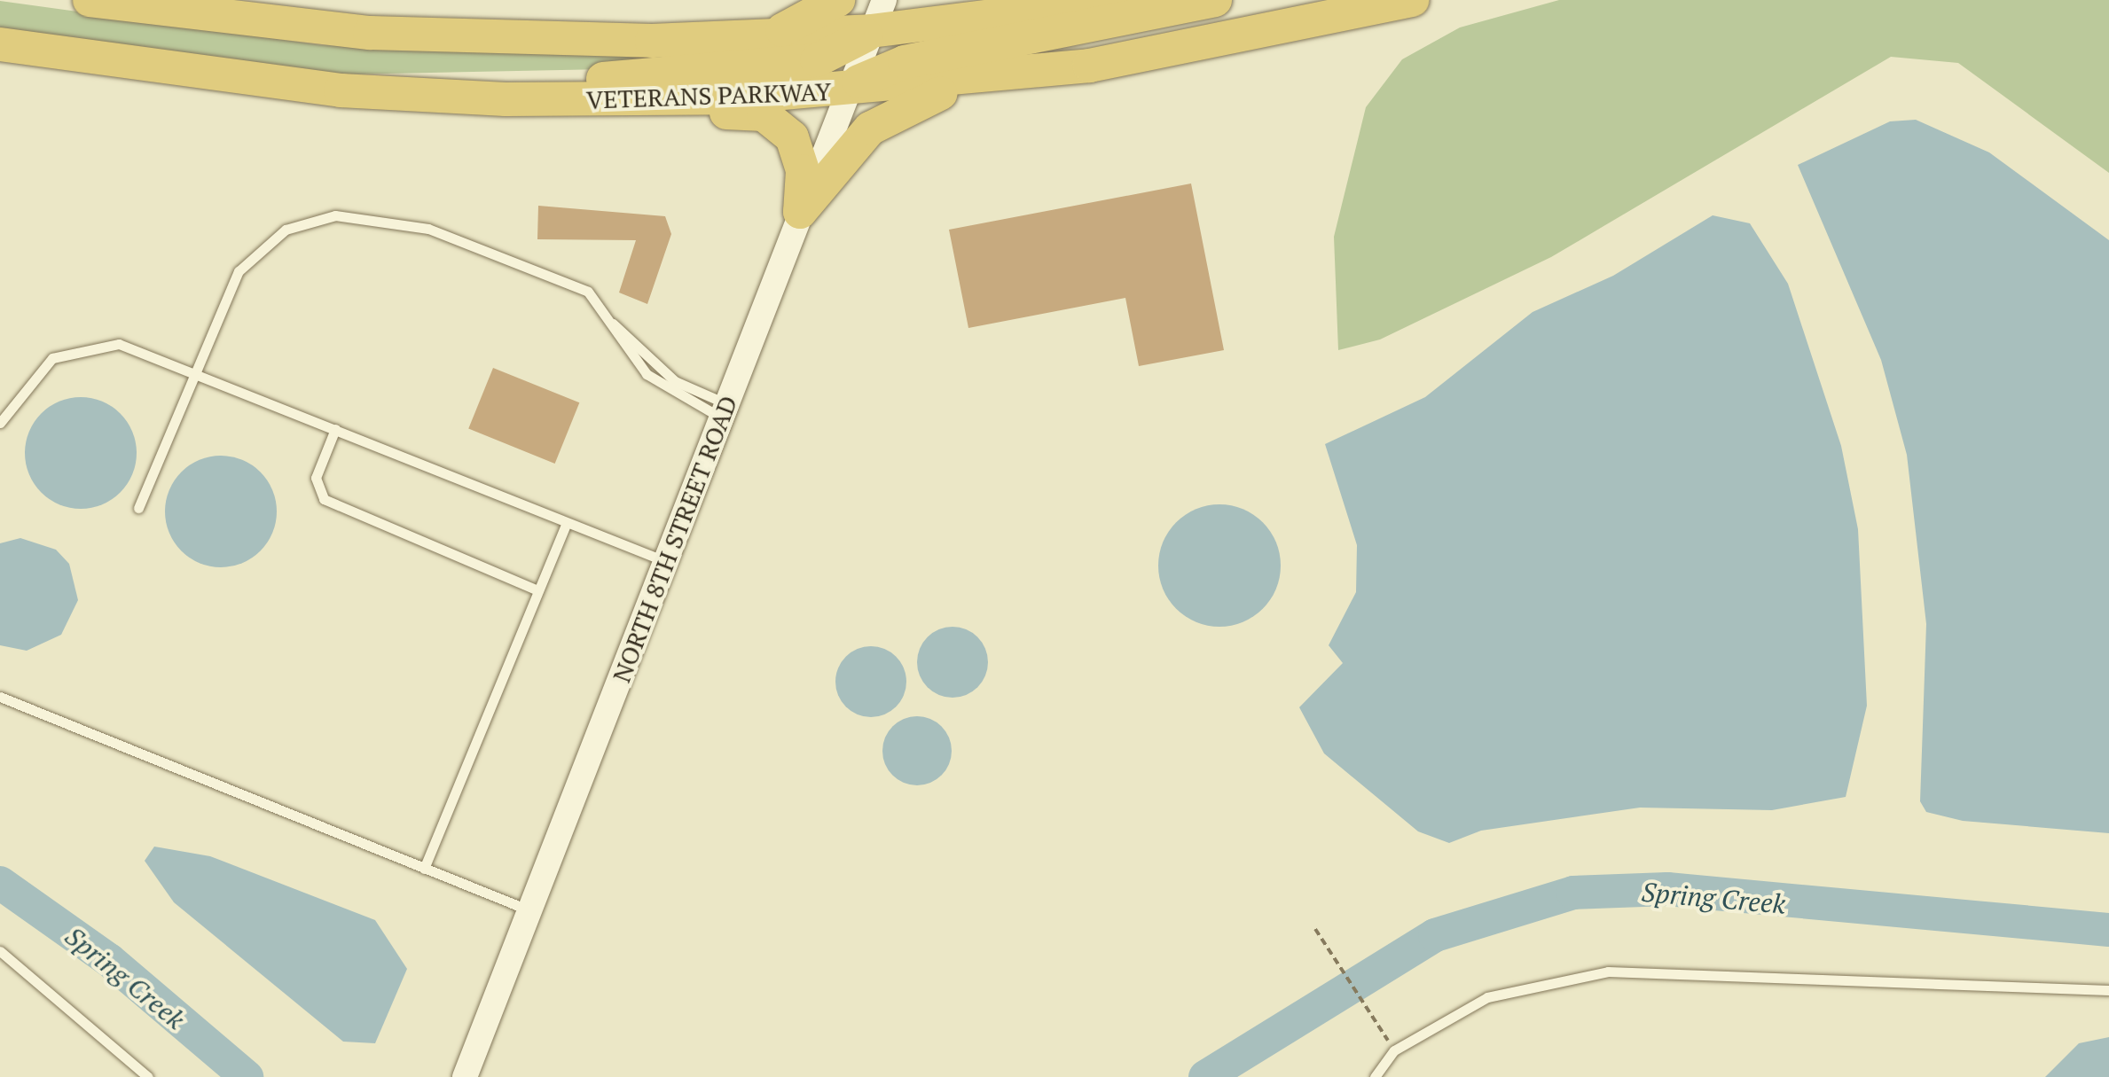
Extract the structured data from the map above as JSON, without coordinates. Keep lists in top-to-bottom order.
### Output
{
  "streets": {
    "highway": ["VETERANS PARKWAY"],
    "street": ["NORTH 8TH STREET ROAD"]
  },
  "crossings": [
    ["VETERANS PARKWAY", "NORTH 8TH STREET ROAD"]
  ],
  "water": ["Spring Creek"]
}
